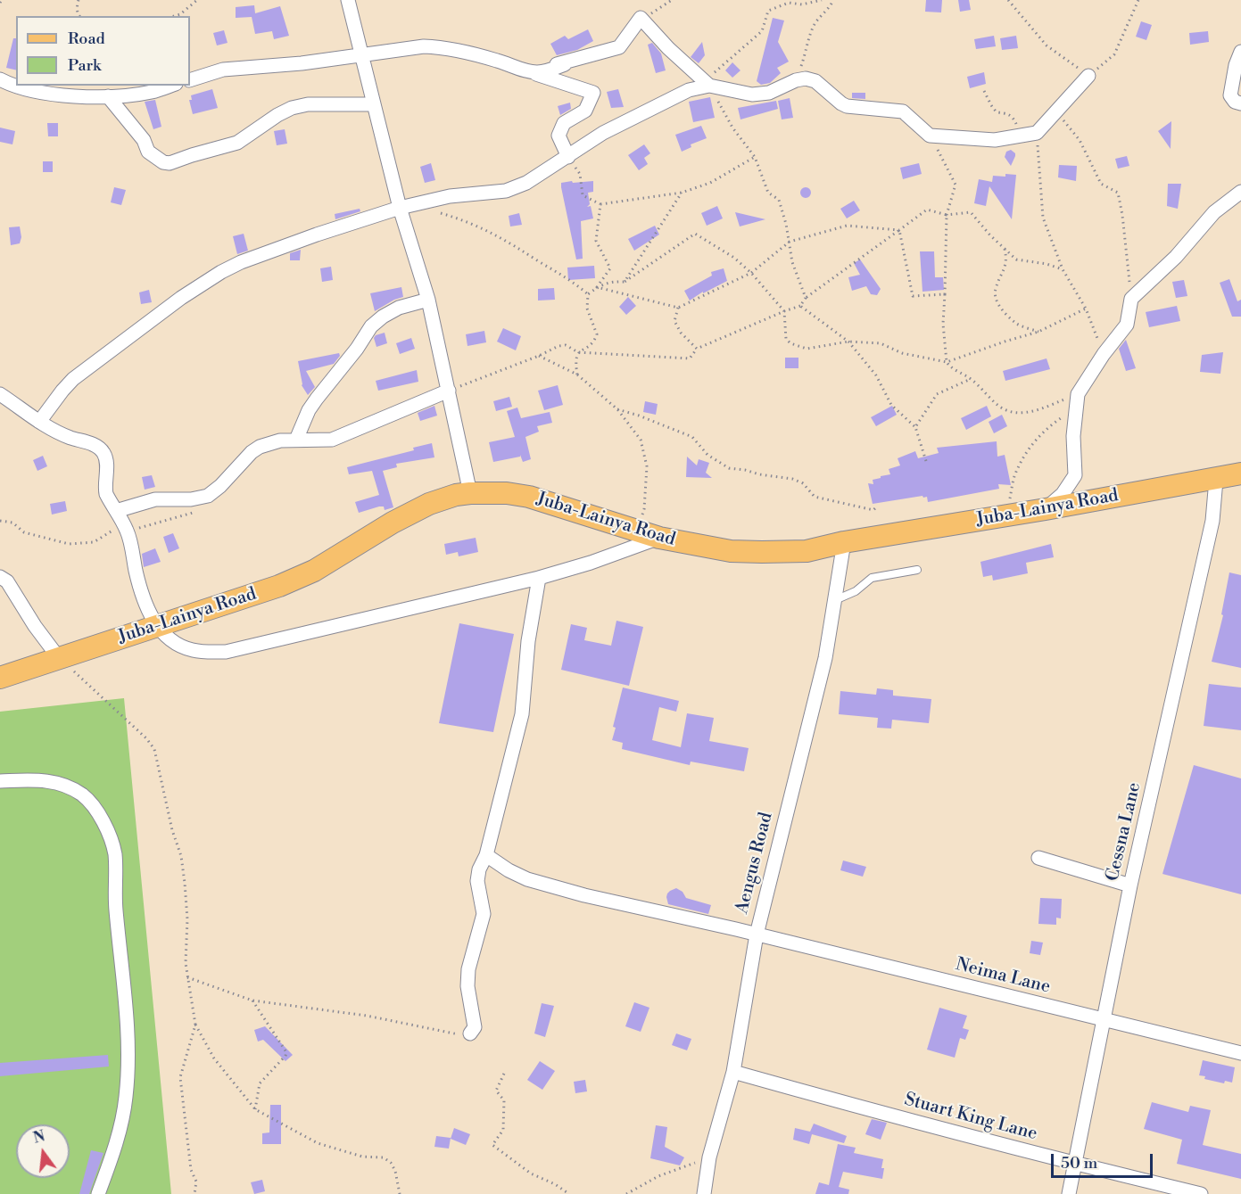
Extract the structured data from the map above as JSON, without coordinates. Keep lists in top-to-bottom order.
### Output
{
  "streets": {
    "main road": ["Juba-Lainya Road"],
    "street": [
      "Cessna Lane",
      "Aengus Road",
      "Neima Lane",
      "Stuart King Lane"
    ]
  },
  "crossings": [
    ["Juba-Lainya Road", "Cessna Lane"],
    ["Juba-Lainya Road", "Aengus Road"],
    ["Cessna Lane", "Neima Lane"],
    ["Cessna Lane", "Stuart King Lane"],
    ["Aengus Road", "Neima Lane"],
    ["Aengus Road", "Stuart King Lane"]
  ],
  "legend": ["Road", "Park"],
  "scale_bar": "50 m",
  "north": "top"
}
